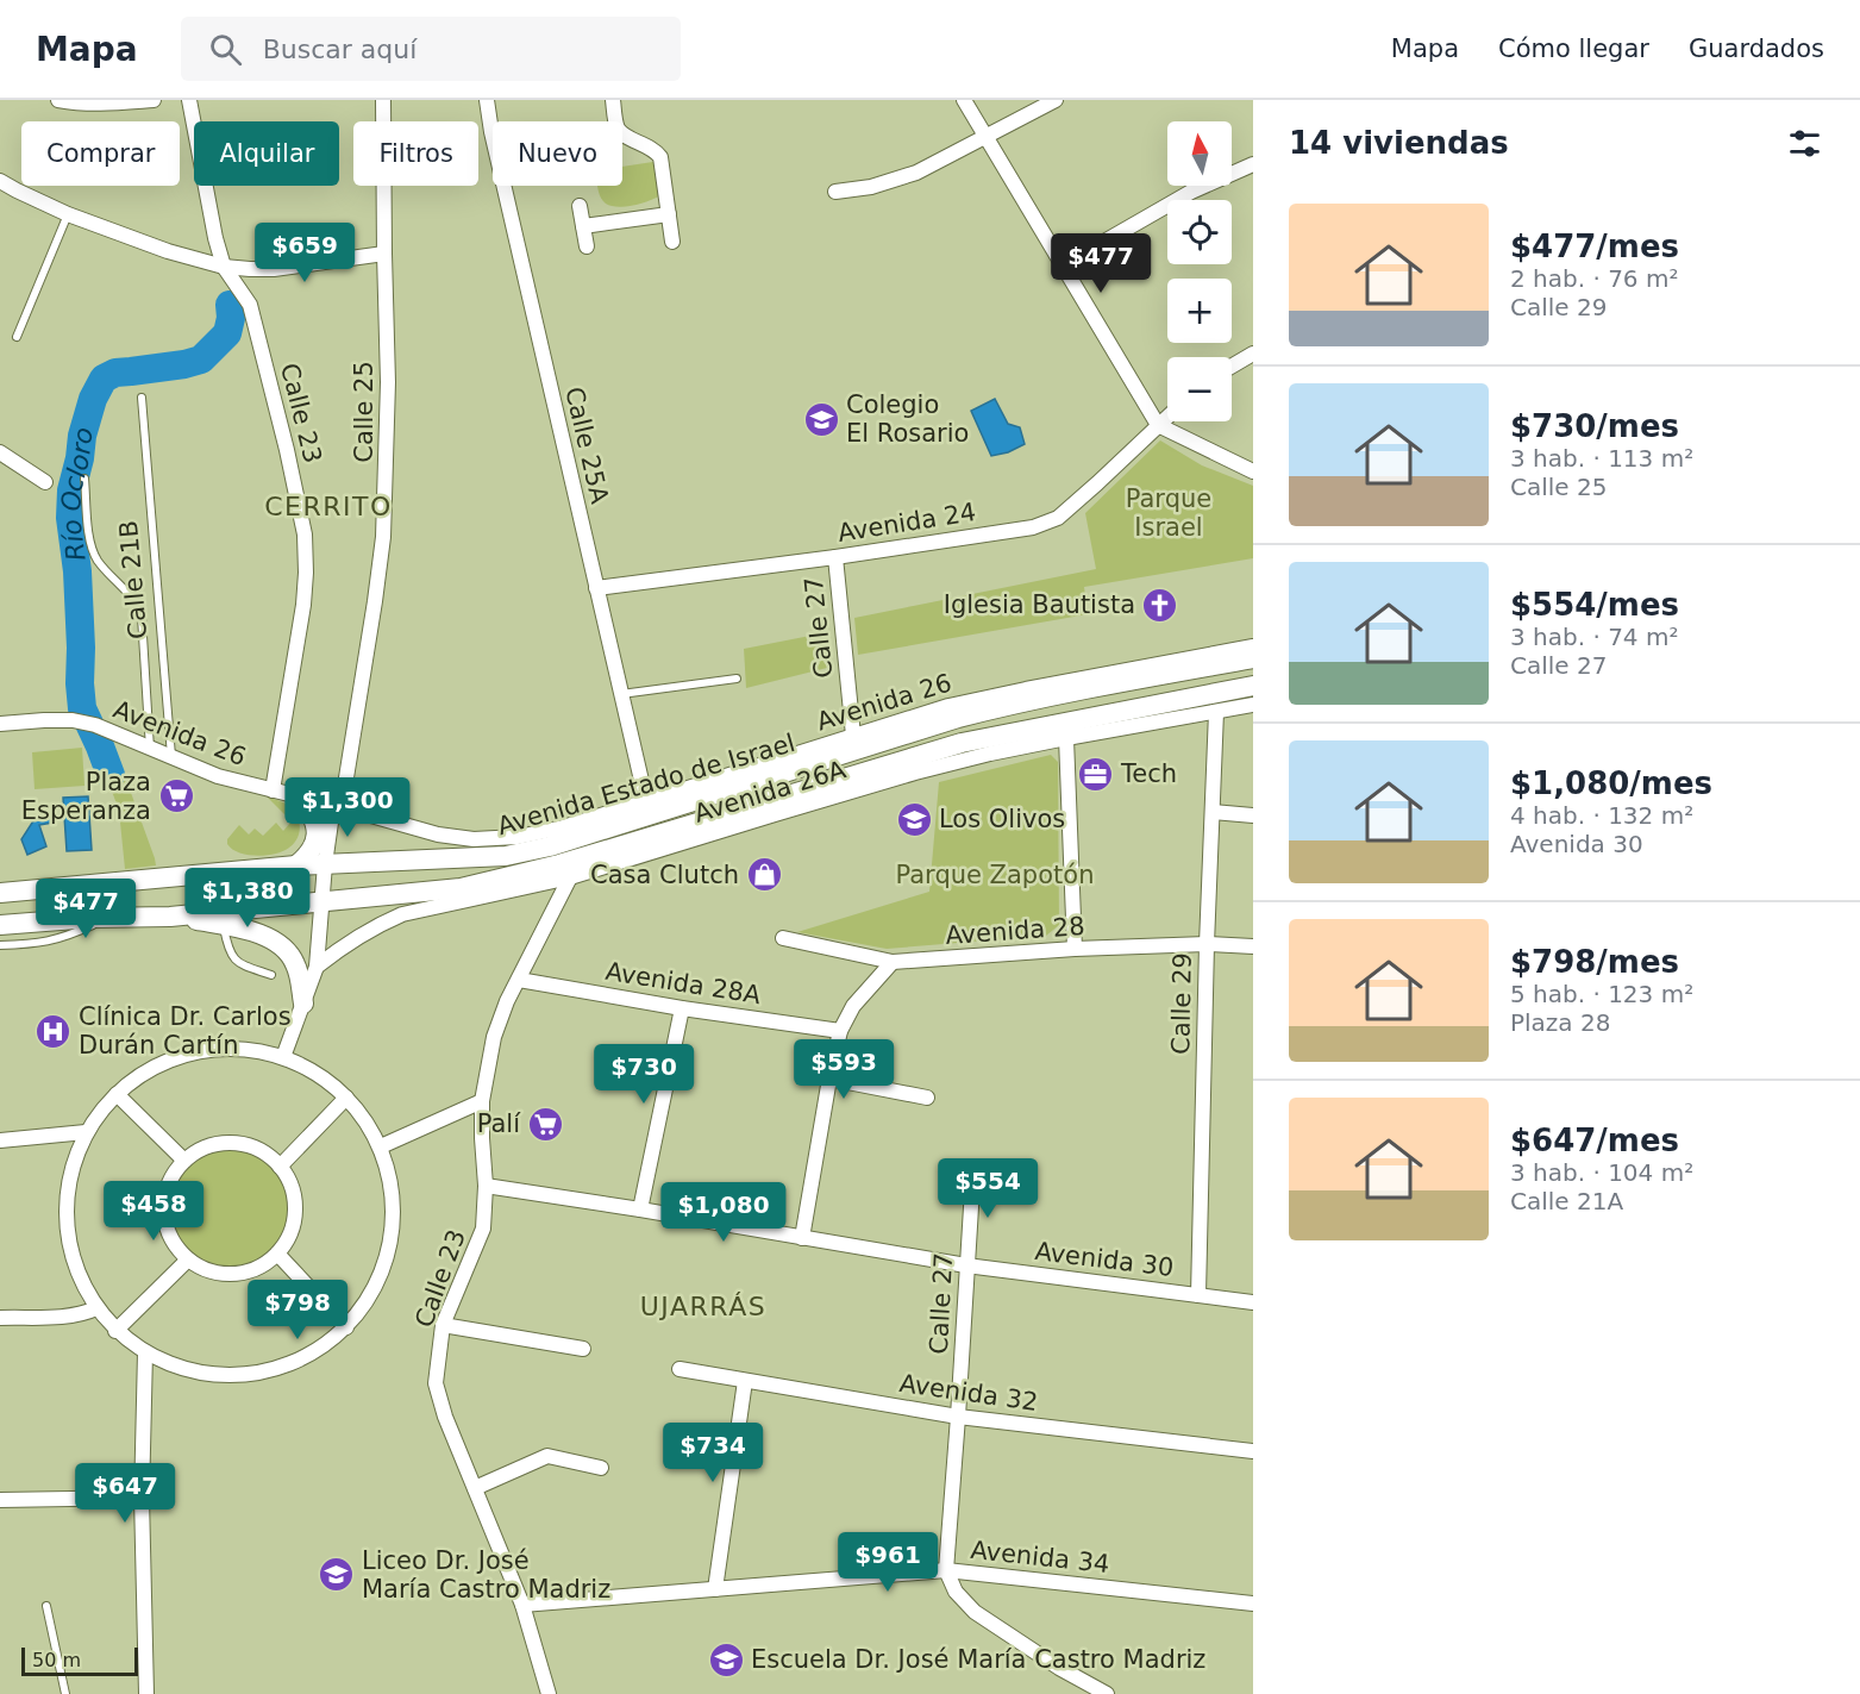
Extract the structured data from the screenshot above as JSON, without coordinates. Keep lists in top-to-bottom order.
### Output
{
  "streets": {
    "main road": ["Avenida Estado de Israel"],
    "street": [
      "Calle 25",
      "Calle 23",
      "Calle 25A",
      "Avenida 24",
      "Calle 27",
      "Avenida 26",
      "Avenida 26A",
      "Avenida 28",
      "Avenida 28A",
      "Calle 29",
      "Avenida 30",
      "Avenida 32",
      "Avenida 34"
    ],
    "lane": ["Calle 21B"]
  },
  "crossings": [
    ["Calle 25", "Avenida 26"],
    ["Calle 25", "Avenida Estado de Israel"],
    ["Calle 25", "Avenida 26A"],
    ["Calle 23", "Avenida 26"],
    ["Calle 23", "Avenida 26A"],
    ["Calle 23", "Avenida 28A"],
    ["Calle 23", "Avenida 30"],
    ["Calle 23", "Avenida 34"],
    ["Calle 25A", "Avenida 24"],
    ["Calle 25A", "Avenida 26"],
    ["Avenida 24", "Calle 27"],
    ["Calle 21B", "Avenida 26"],
    ["Calle 27", "Avenida 26"],
    ["Calle 27", "Avenida 30"],
    ["Calle 27", "Avenida 32"],
    ["Calle 27", "Avenida 34"],
    ["Avenida 26", "Avenida Estado de Israel"],
    ["Avenida 26A", "Calle 29"],
    ["Avenida 28", "Calle 29"],
    ["Calle 29", "Avenida 30"]
  ],
  "districts": ["CERRITO", "UJARRÁS"],
  "water": ["Río Ocloro"],
  "parks": ["Parque Israel", "Parque Zapotón"],
  "places": {
    "school or university": [
      "Colegio El Rosario",
      "Los Olivos",
      "Liceo Dr. José María Castro Madriz",
      "Escuela Dr. José María Castro Madriz"
    ],
    "church": ["Iglesia Bautista"],
    "office": ["Tech"],
    "supermarket": ["Plaza Esperanza", "Palí"],
    "shop": ["Casa Clutch"],
    "hospital": ["Clínica Dr. Carlos Durán Cartín"]
  },
  "scale_bar": "50 m",
  "north": "top",
  "page": {
    "header": "Mapa",
    "search": "Buscar aquí",
    "nav": ["Mapa", "Cómo llegar", "Guardados"],
    "heading": "14 viviendas",
    "map_buttons": ["+", "−"],
    "chip": [
      "Comprar",
      "Alquilar",
      "Filtros",
      "Nuevo"
    ],
    "list": [
      {
        "name": "$477/mes",
        "note": "2 hab. · 76 m² · Calle 29"
      },
      {
        "name": "$730/mes",
        "note": "3 hab. · 113 m² · Calle 25"
      },
      {
        "name": "$554/mes",
        "note": "3 hab. · 74 m² · Calle 27"
      },
      {
        "name": "$1,080/mes",
        "note": "4 hab. · 132 m² · Avenida 30"
      },
      {
        "name": "$798/mes",
        "note": "5 hab. · 123 m² · Plaza 28"
      },
      {
        "name": "$647/mes",
        "note": "3 hab. · 104 m² · Calle 21A"
      }
    ],
    "price": [
      "$659",
      "$477",
      "$1,300",
      "$1,380",
      "$477",
      "$593",
      "$730",
      "$554",
      "$458",
      "$1,080",
      "$798",
      "$734",
      "$647",
      "$961"
    ],
    "scale": "50 m"
  }
}
